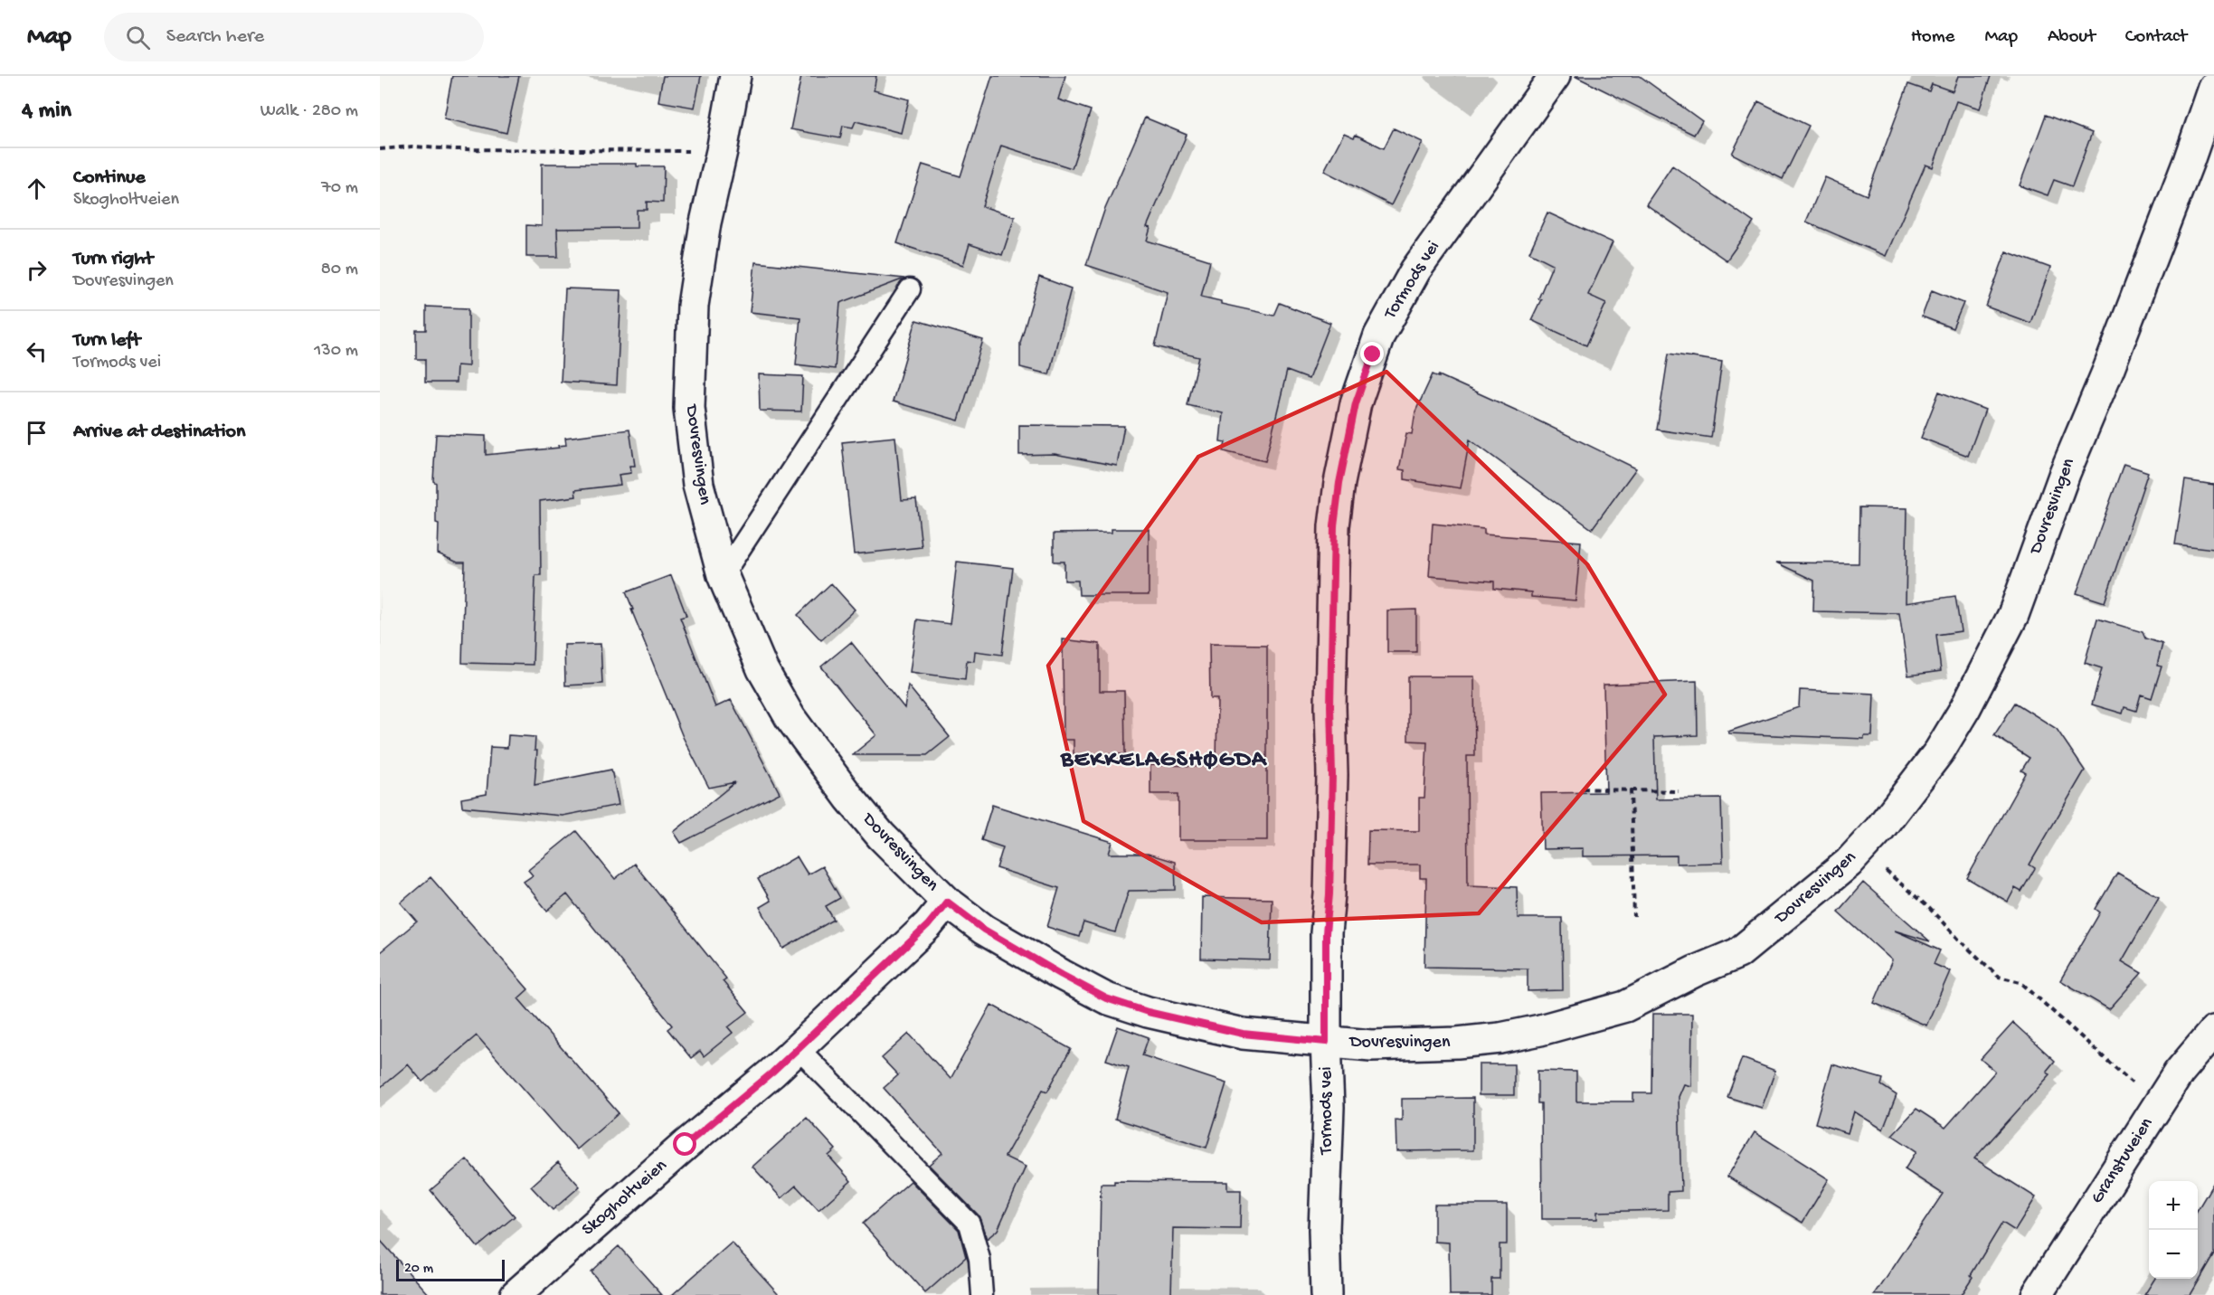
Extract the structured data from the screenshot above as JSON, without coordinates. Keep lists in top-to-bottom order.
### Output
{
  "streets": {
    "street": [
      "Tormods vei",
      "Dovresvingen",
      "Granstuveien",
      "Skogholtveien"
    ]
  },
  "crossings": [
    ["Tormods vei", "Dovresvingen"],
    ["Dovresvingen", "Skogholtveien"]
  ],
  "districts": ["BEKKELAGSHØGDA"],
  "scale_bar": "20 m",
  "page": {
    "header": "Map",
    "search": "Search here",
    "nav": [
      "Home",
      "Map",
      "About",
      "Contact"
    ],
    "heading": ["4 min", "Walk · 280 m"],
    "list": [
      ["Continue", "Skogholtveien", "70 m"],
      ["Turn right", "Dovresvingen", "80 m"],
      ["Turn left", "Tormods vei", "130 m"],
      "Arrive at destination"
    ],
    "map_buttons": ["+", "−"],
    "scale": "20 m"
  }
}
